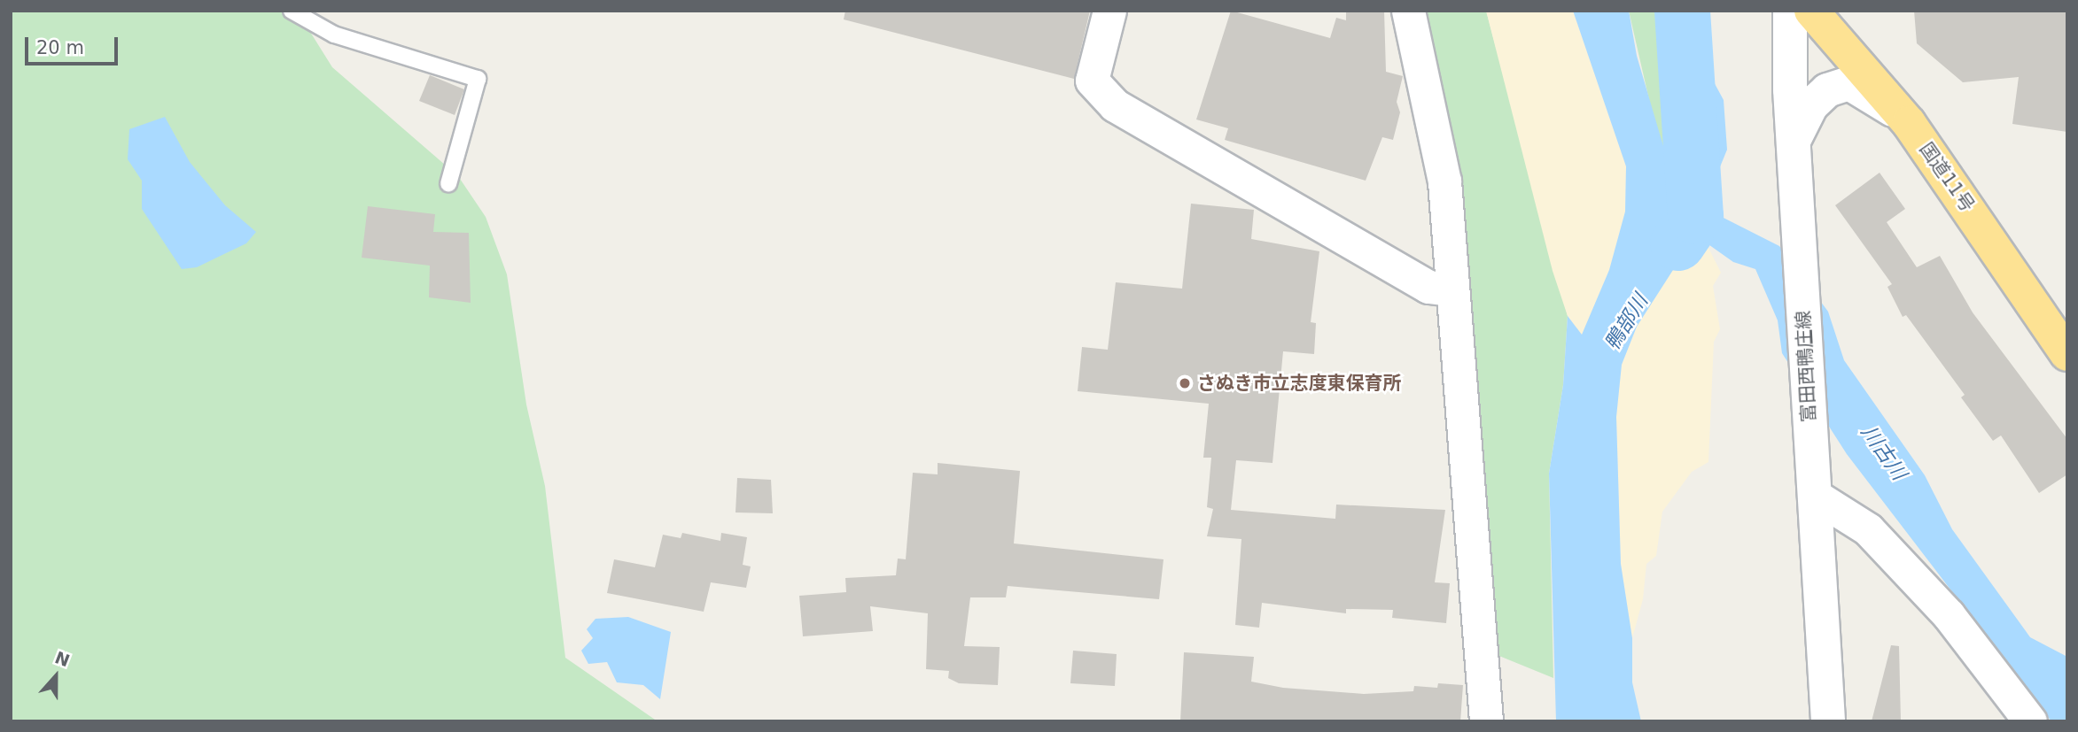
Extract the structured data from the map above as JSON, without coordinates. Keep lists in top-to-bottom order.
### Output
{
  "streets": {
    "highway": ["国道11号"],
    "main road": ["富田西鴨庄線"]
  },
  "water": ["鴨部川", "川古川"],
  "places": ["さぬき市立志度東保育所"],
  "scale_bar": "20 m",
  "north": "top"
}
